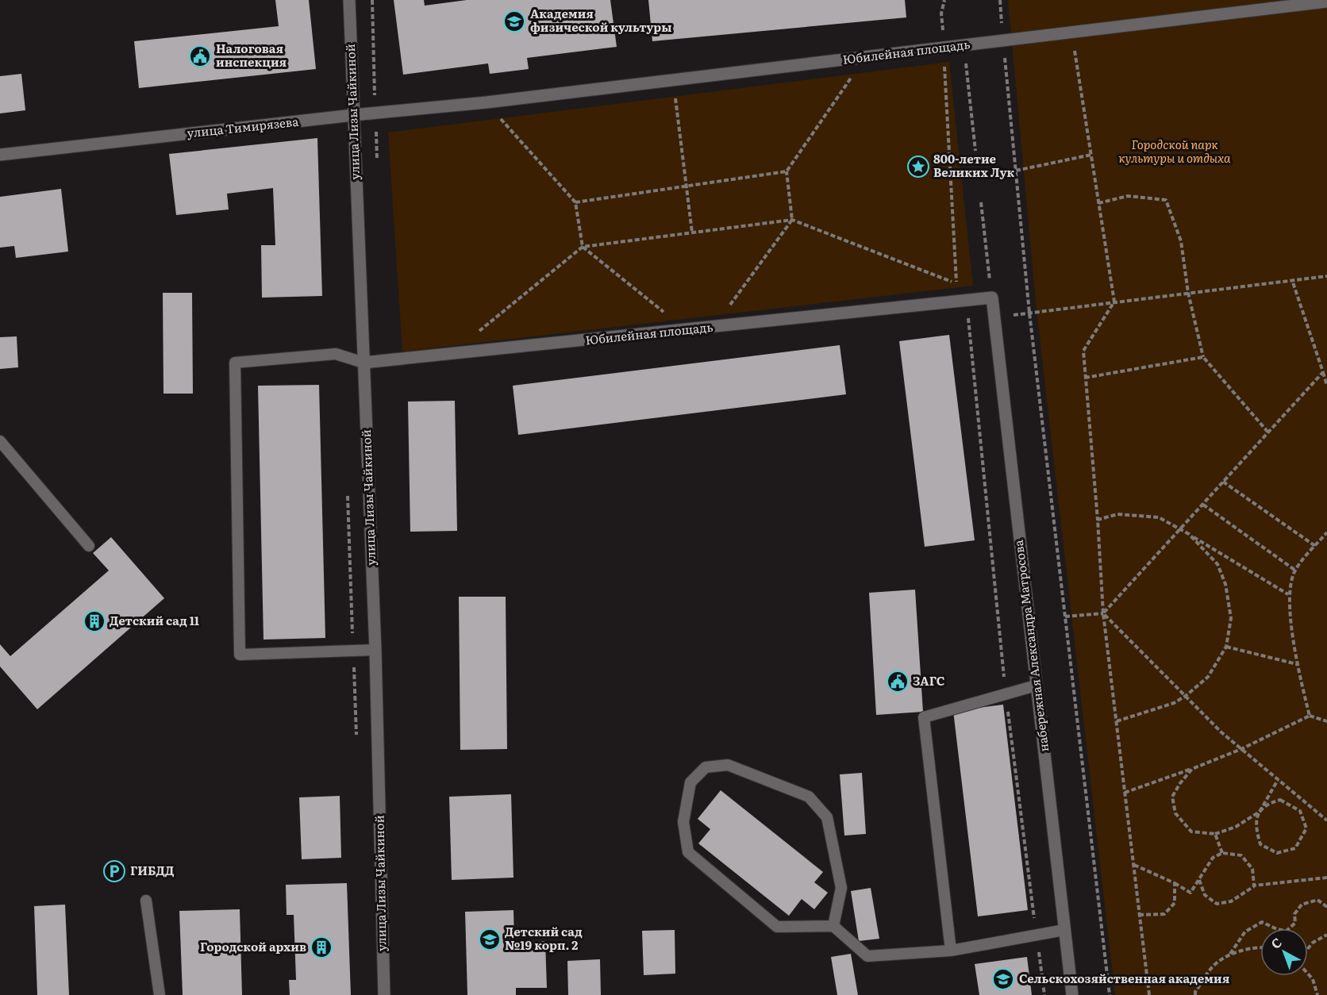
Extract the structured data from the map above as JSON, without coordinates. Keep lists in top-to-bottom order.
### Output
{
  "streets": {
    "street": [
      "Юбилейная площадь",
      "улица Лизы Чайкиной",
      "улица Тимирязева",
      "набережная Александра Матросова"
    ]
  },
  "crossings": [
    ["Юбилейная площадь", "улица Лизы Чайкиной"],
    ["Юбилейная площадь", "улица Тимирязева"],
    ["Юбилейная площадь", "набережная Александра Матросова"],
    ["улица Лизы Чайкиной", "улица Тимирязева"]
  ],
  "parks": ["Городской парк культуры и отдыха"],
  "places": {
    "school or university": ["Aкадемия физической культуры", "Детский сад №19 корп. 2", "Сельскохозяйственная академия"],
    "public building": ["Налоговая инспекция", "ЗАГС"],
    "place": ["800-летие Великих Лук"],
    "building": ["Детский сад 11", "Городской архив"],
    "parking": ["ГИБДД"]
  },
  "north": "top left"
}
